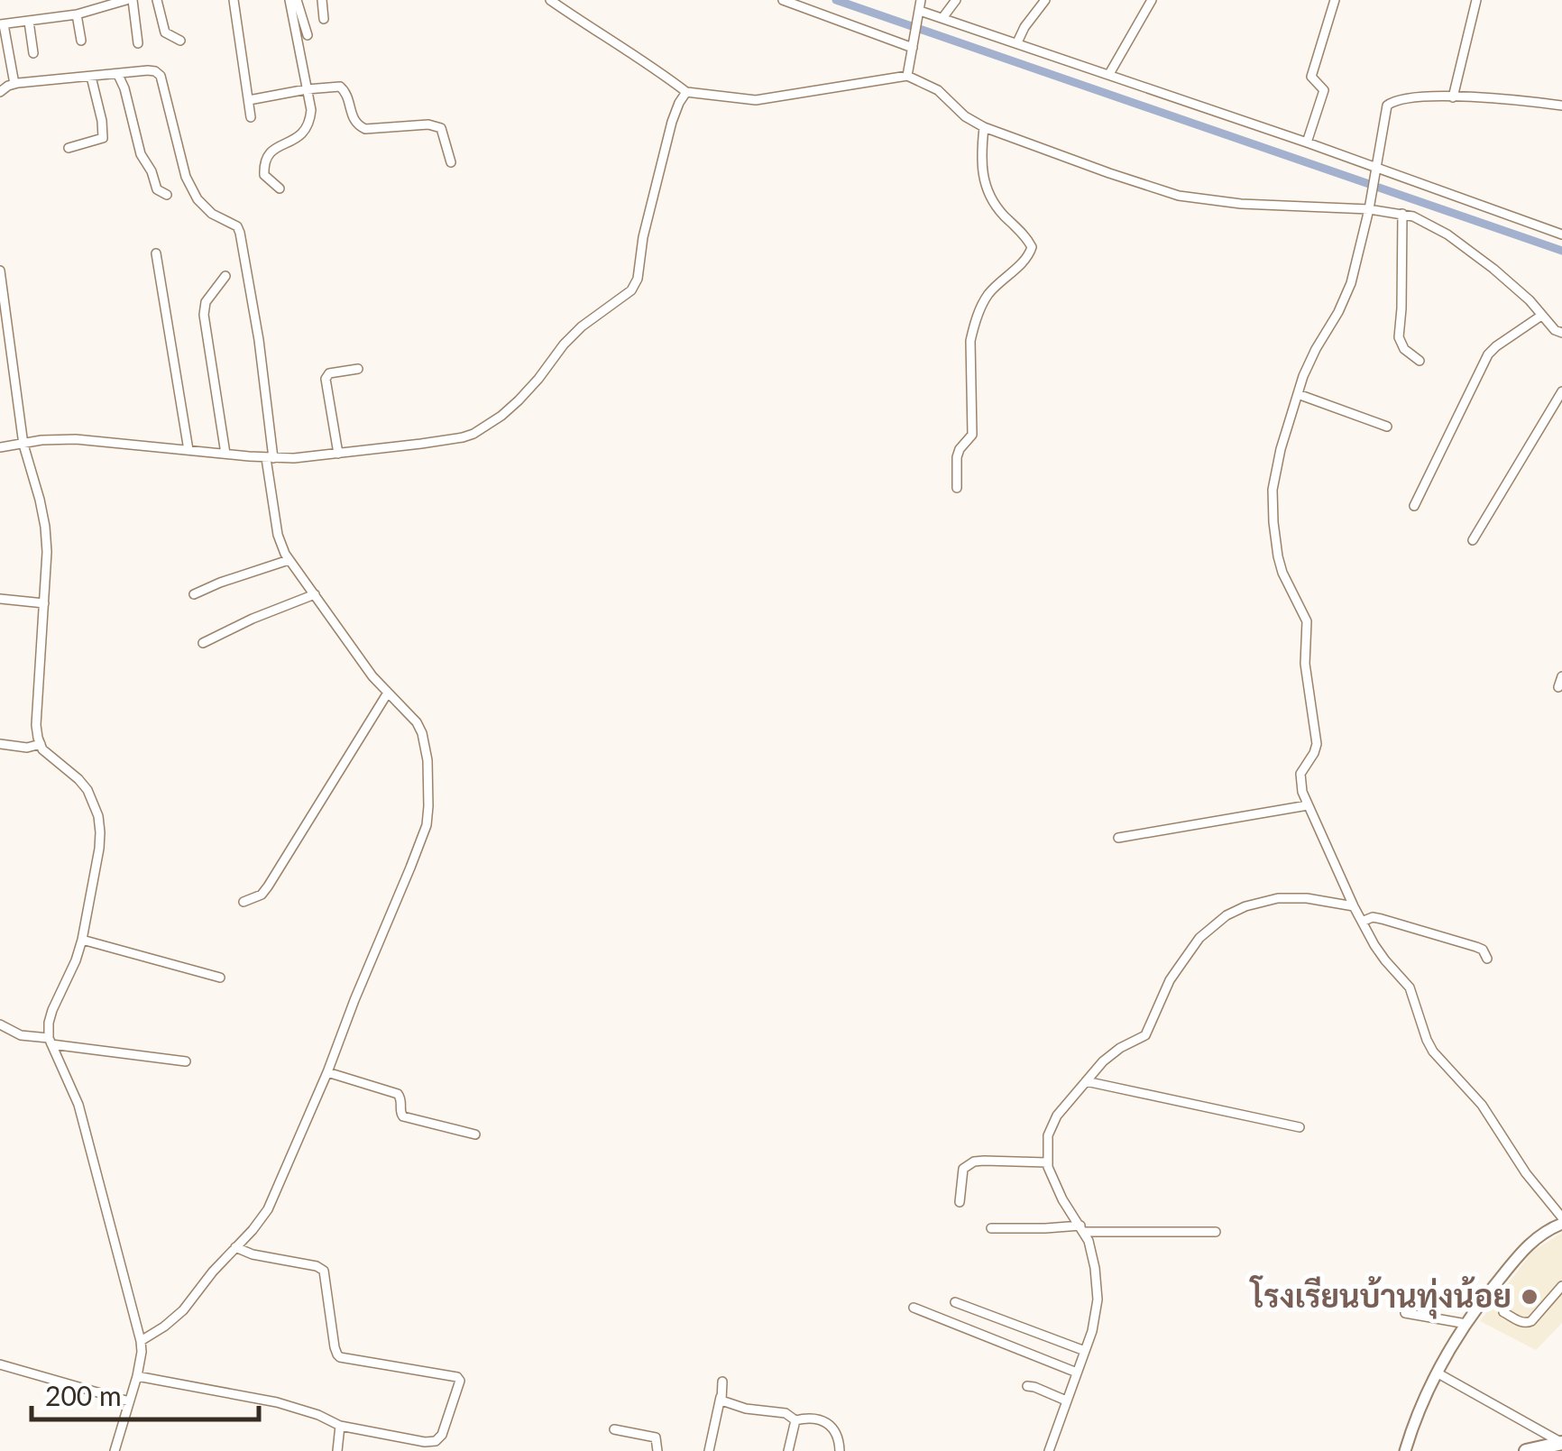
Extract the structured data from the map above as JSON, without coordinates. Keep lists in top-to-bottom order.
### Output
{
  "places": ["โรงเรียนบ้านทุ่งน้อย"],
  "scale_bar": "200 m"
}
